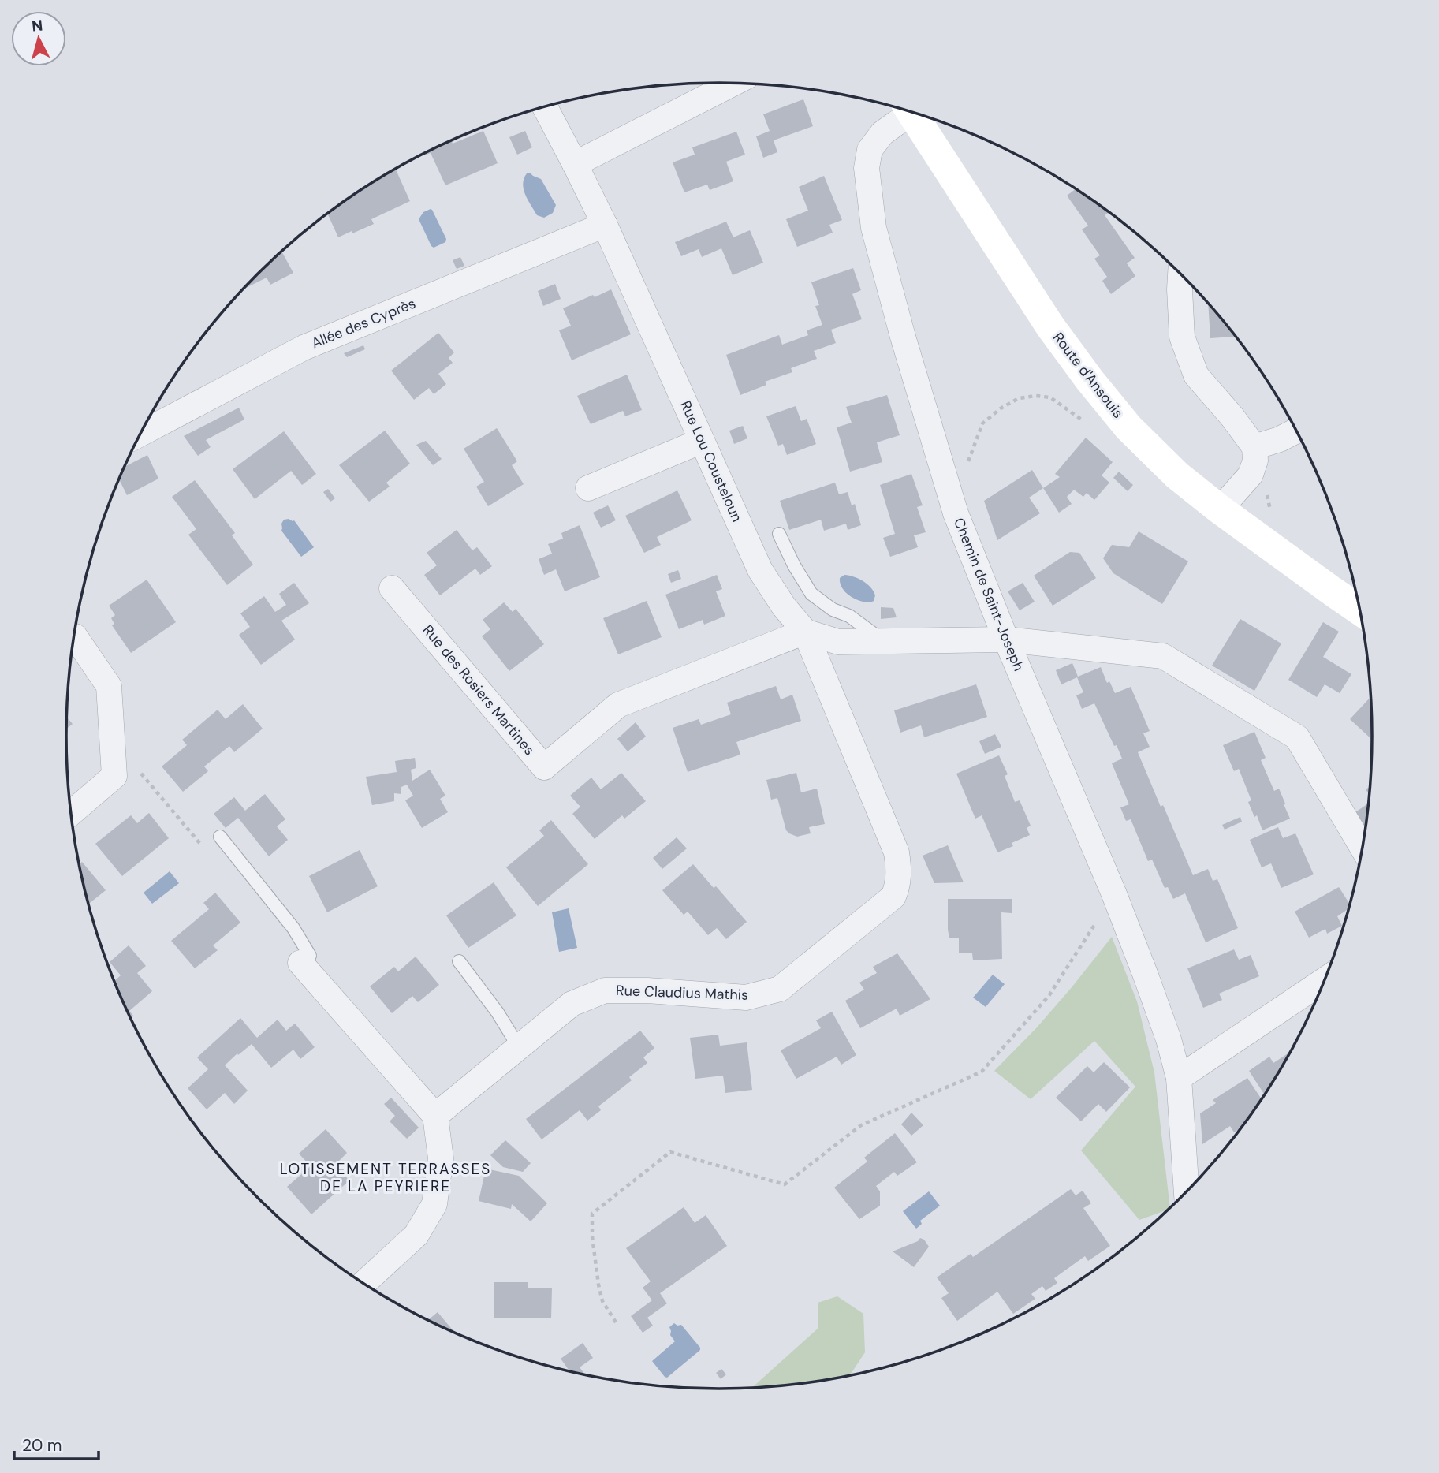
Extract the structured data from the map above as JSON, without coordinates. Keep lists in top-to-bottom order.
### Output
{
  "streets": {
    "street": [
      "Allée des Cyprès",
      "Route d'Ansouis",
      "Rue Lou Cousteloun",
      "Chemin de Saint-Joseph",
      "Rue des Rosiers Martines",
      "Rue Claudius Mathis"
    ]
  },
  "crossings": [
    ["Allée des Cyprès", "Rue Lou Cousteloun"],
    ["Rue Lou Cousteloun", "Rue des Rosiers Martines"],
    ["Rue Lou Cousteloun", "Rue Claudius Mathis"],
    ["Rue des Rosiers Martines", "Rue Claudius Mathis"]
  ],
  "districts": ["LOTISSEMENT TERRASSES DE LA PEYRIERE"],
  "scale_bar": "20 m",
  "north": "top"
}
